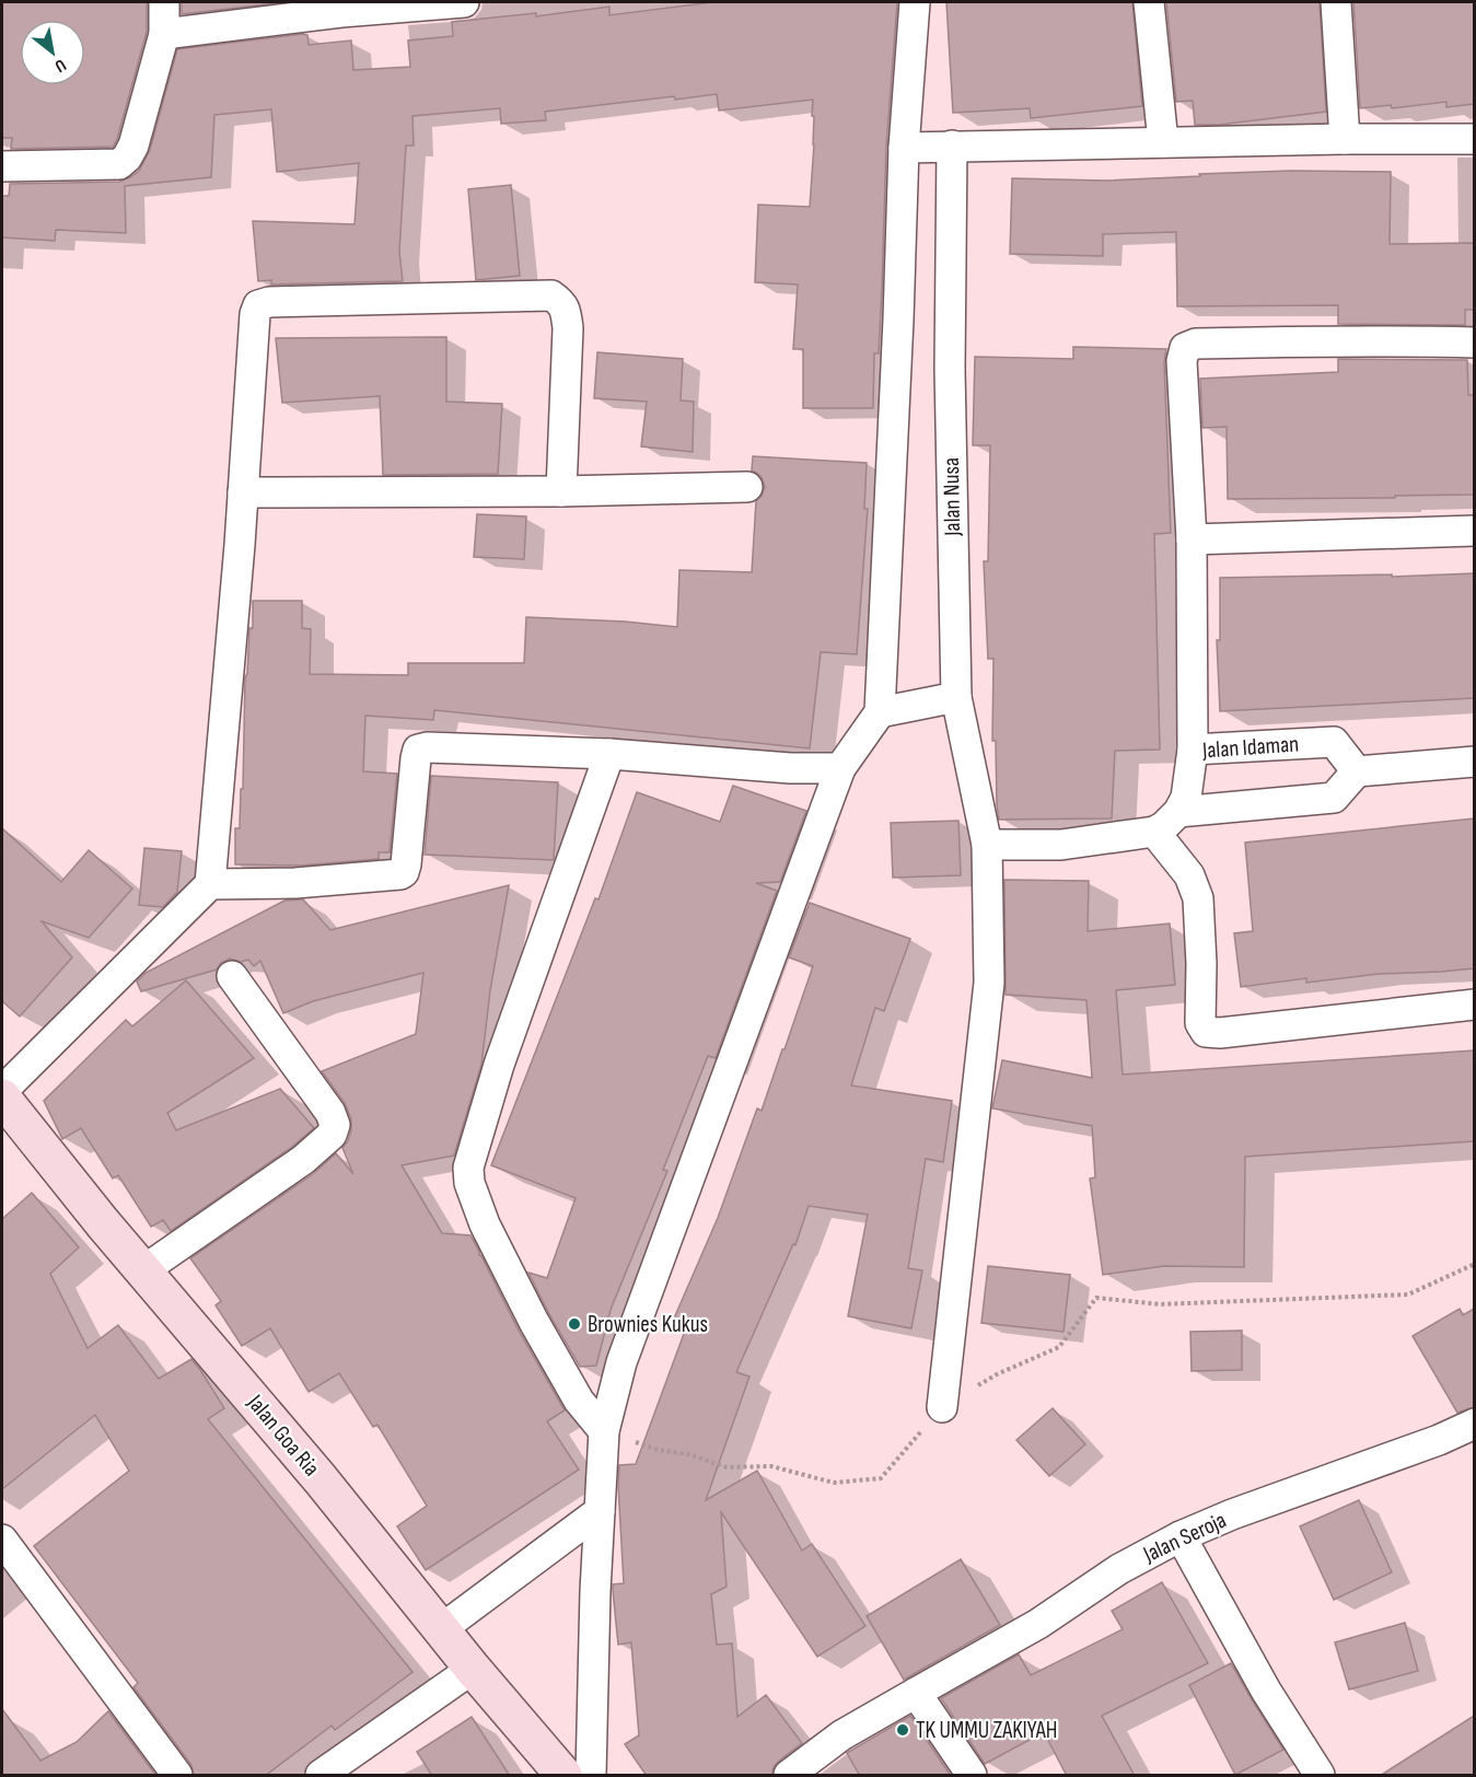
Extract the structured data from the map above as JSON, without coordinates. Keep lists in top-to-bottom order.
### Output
{
  "streets": {
    "main road": ["Jalan Goa Ria"],
    "street": ["Jalan Nusa", "Jalan Idaman", "Jalan Seroja"]
  },
  "places": ["Brownies Kukus", "TK UMMU ZAKIYAH"],
  "north": "bottom right"
}
